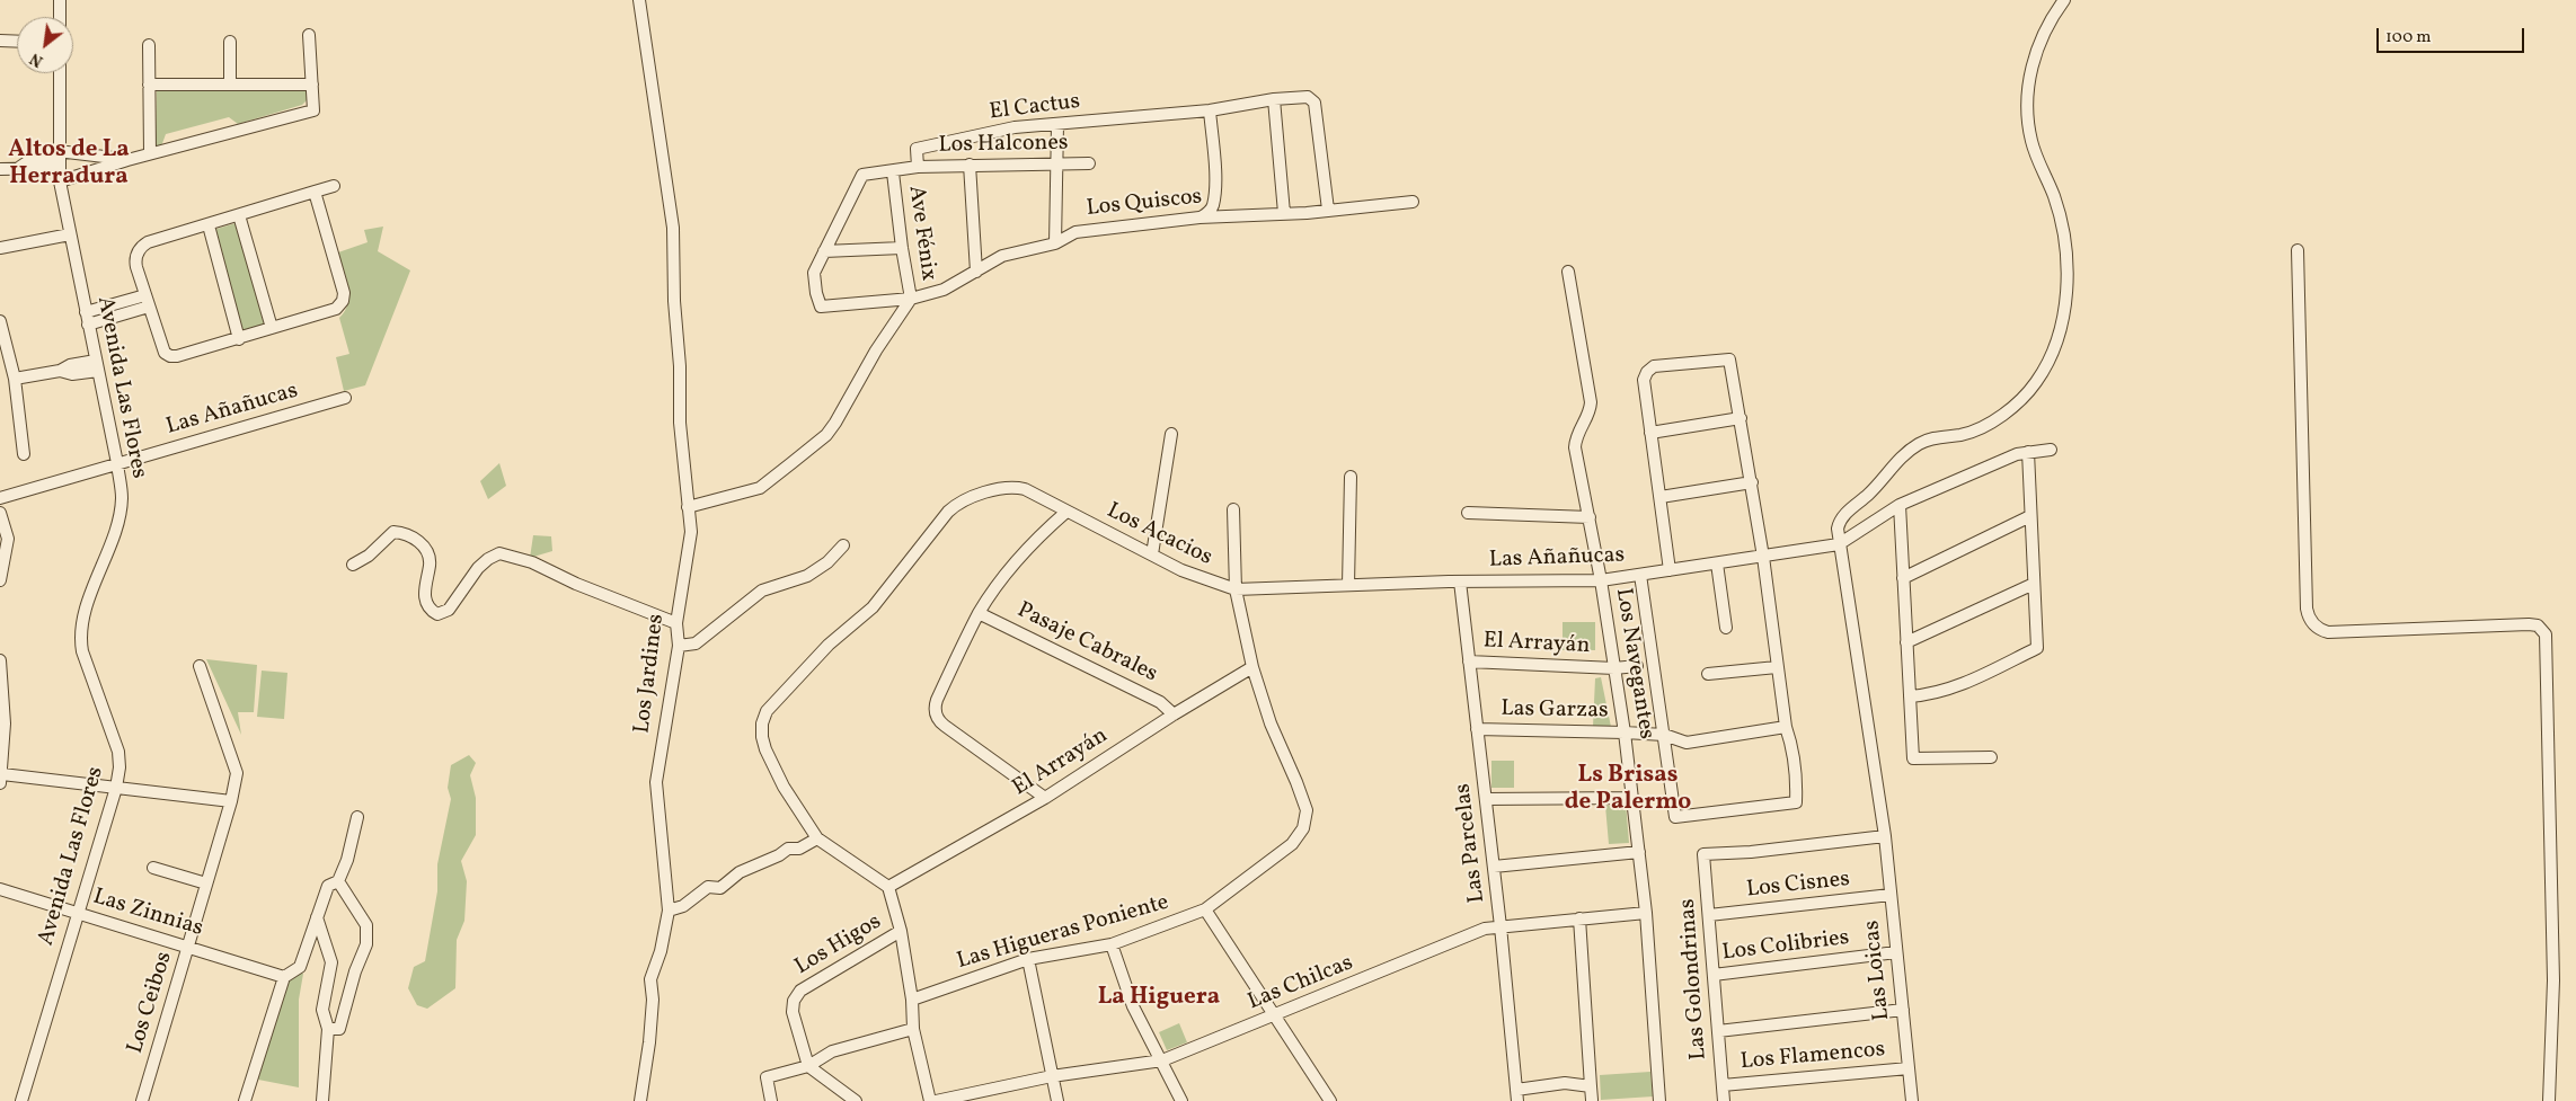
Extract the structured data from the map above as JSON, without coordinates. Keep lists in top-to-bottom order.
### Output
{
  "streets": {
    "street": [
      "El Cactus",
      "Los Halcones",
      "Los Quiscos",
      "Ave Fénix",
      "Avenida Las Flores",
      "Las Añañucas",
      "Los Acacios",
      "Pasaje Cabrales",
      "El Arrayán",
      "Los Navegantes",
      "Los Jardines",
      "Las Garzas",
      "Las Parcelas",
      "Los Cisnes",
      "Las Zinnias",
      "Las Higueras Poniente",
      "Los Higos",
      "Los Colibries",
      "Las Loicas",
      "Las Golondrinas",
      "Las Chilcas",
      "Los Ceibos",
      "Los Flamencos"
    ]
  },
  "crossings": [
    ["El Cactus", "Los Halcones"],
    ["El Cactus", "Los Quiscos"],
    ["Los Quiscos", "Ave Fénix"],
    ["Avenida Las Flores", "Las Añañucas"],
    ["Avenida Las Flores", "Las Zinnias"],
    ["Las Añañucas", "Los Acacios"],
    ["Las Añañucas", "Los Navegantes"],
    ["Las Añañucas", "Las Parcelas"],
    ["Las Añañucas", "Las Higueras Poniente"],
    ["Las Añañucas", "Las Loicas"],
    ["Los Acacios", "Las Higueras Poniente"],
    ["Pasaje Cabrales", "El Arrayán"],
    ["El Arrayán", "Los Navegantes"],
    ["El Arrayán", "Las Parcelas"],
    ["El Arrayán", "Las Higueras Poniente"],
    ["Los Navegantes", "Las Garzas"],
    ["Los Navegantes", "Las Chilcas"],
    ["Las Garzas", "Las Parcelas"],
    ["Las Parcelas", "Las Chilcas"],
    ["Los Cisnes", "Las Loicas"],
    ["Los Cisnes", "Las Golondrinas"],
    ["Las Zinnias", "Los Ceibos"],
    ["Los Colibries", "Las Loicas"],
    ["Los Colibries", "Las Golondrinas"],
    ["Las Loicas", "Las Golondrinas"],
    ["Las Loicas", "Los Flamencos"],
    ["Las Golondrinas", "Los Flamencos"]
  ],
  "districts": ["Altos de La Herradura", "Ls Brisas de Palermo", "La Higuera"],
  "scale_bar": "100 m",
  "north": "bottom left"
}
